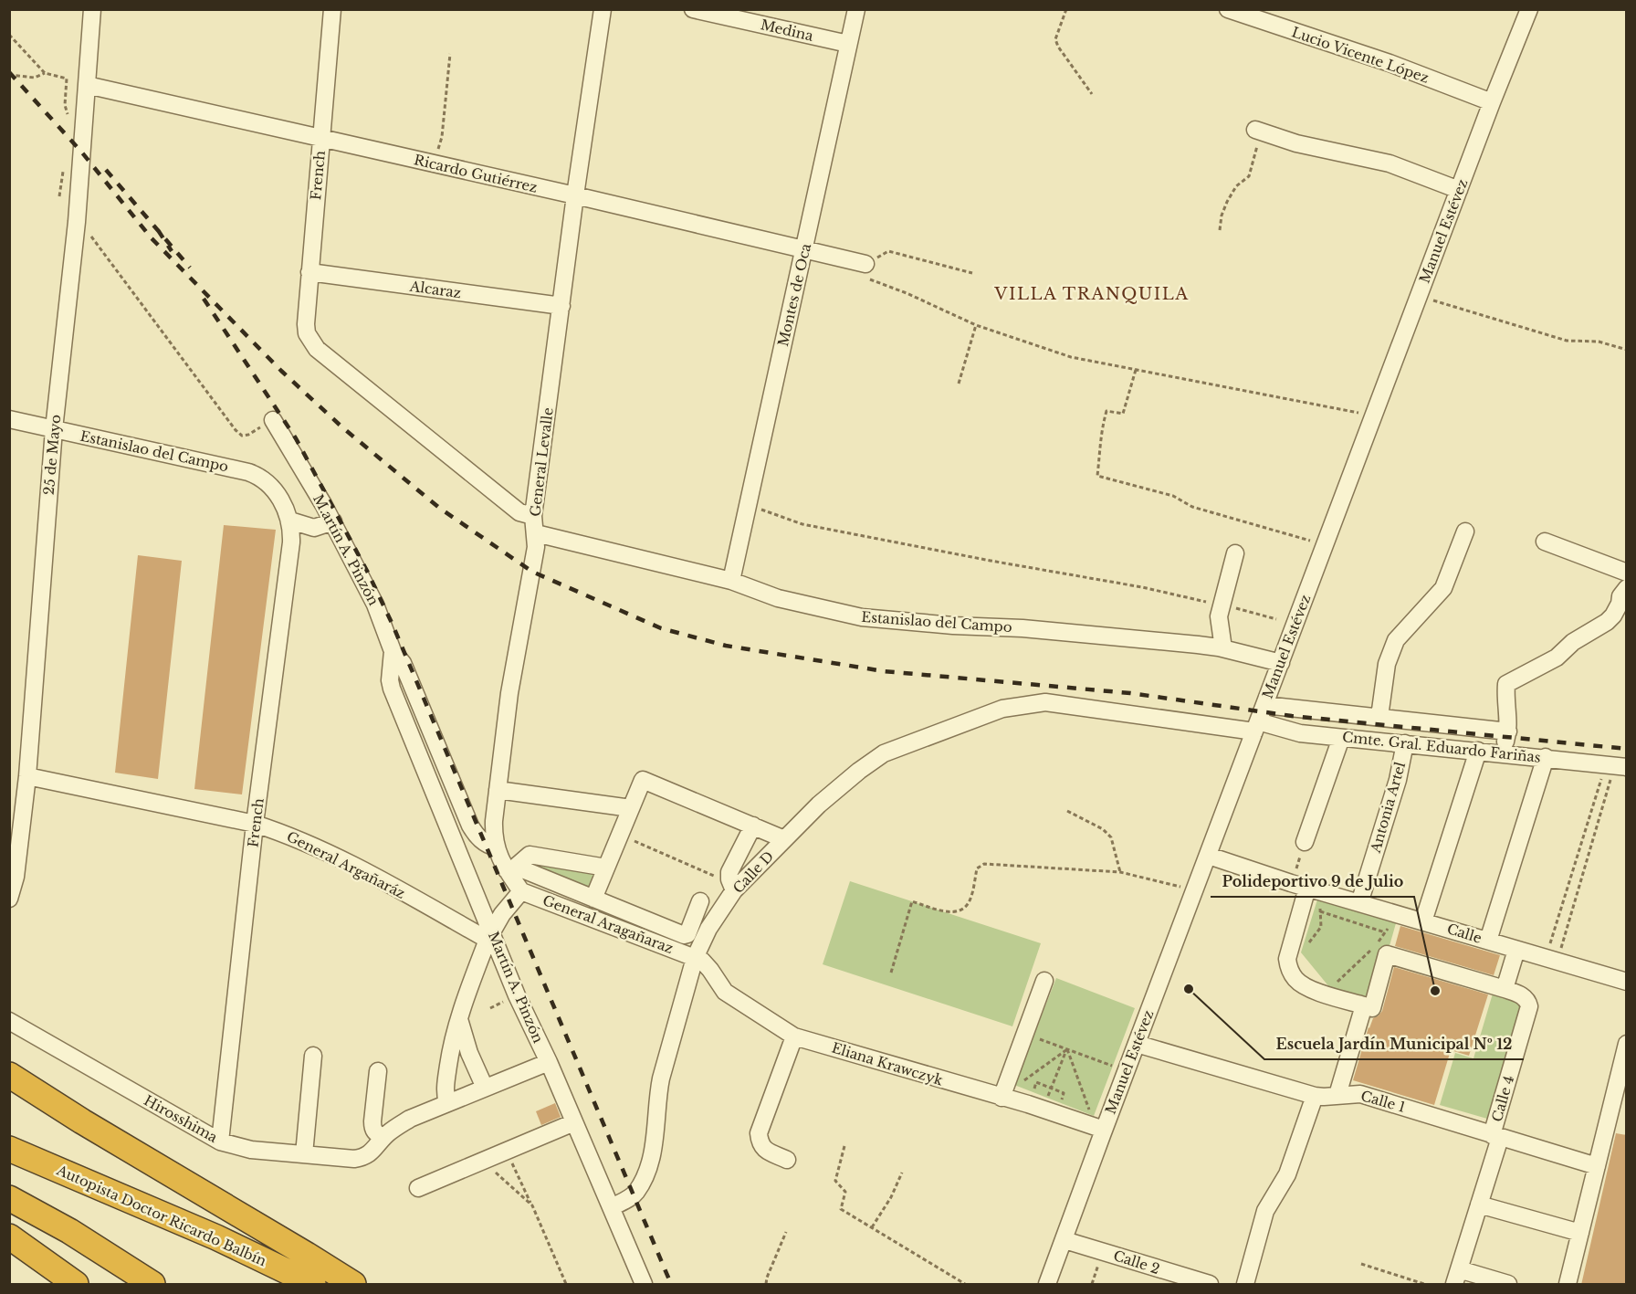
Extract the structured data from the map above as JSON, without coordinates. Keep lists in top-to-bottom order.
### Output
{
  "streets": {
    "highway": ["Autopista Doctor Ricardo Balbín"],
    "street": [
      "Medina",
      "Lucio Vicente López",
      "Ricardo Gutiérrez",
      "French",
      "Manuel Estévez",
      "Alcaraz",
      "Montes de Oca",
      "Estanislao del Campo",
      "25 de Mayo",
      "General Levalle",
      "M.artín A. Pinzón",
      "Cmte. Gral. Eduardo Fariñas",
      "Antonia Artel",
      "General Argañaráz",
      "Calle D",
      "General Aragañaraz",
      "Calle",
      "Martín A. Pinzón",
      "Eliana Krawczyk",
      "Calle 4",
      "Calle 1",
      "Hirosshima",
      "Calle 2"
    ]
  },
  "crossings": [
    ["Medina", "Montes de Oca"],
    ["Lucio Vicente López", "Manuel Estévez"],
    ["Ricardo Gutiérrez", "French"],
    ["Ricardo Gutiérrez", "Montes de Oca"],
    ["Ricardo Gutiérrez", "25 de Mayo"],
    ["Ricardo Gutiérrez", "General Levalle"],
    ["French", "Alcaraz"],
    ["French", "Estanislao del Campo"],
    ["French", "General Levalle"],
    ["French", "General Argañaráz"],
    ["French", "Hirosshima"],
    ["Manuel Estévez", "Estanislao del Campo"],
    ["Manuel Estévez", "Cmte. Gral. Eduardo Fariñas"],
    ["Manuel Estévez", "Calle D"],
    ["Manuel Estévez", "Calle"],
    ["Manuel Estévez", "Eliana Krawczyk"],
    ["Manuel Estévez", "Calle 1"],
    ["Manuel Estévez", "Calle 2"],
    ["Alcaraz", "General Levalle"],
    ["Montes de Oca", "Estanislao del Campo"],
    ["Estanislao del Campo", "25 de Mayo"],
    ["Estanislao del Campo", "General Levalle"],
    ["25 de Mayo", "General Argañaráz"],
    ["General Levalle", "General Aragañaraz"],
    ["M.artín A. Pinzón", "Martín A. Pinzón"],
    ["Cmte. Gral. Eduardo Fariñas", "Antonia Artel"],
    ["Cmte. Gral. Eduardo Fariñas", "Calle D"],
    ["Antonia Artel", "Calle"],
    ["General Argañaráz", "Martín A. Pinzón"],
    ["Calle D", "General Aragañaraz"],
    ["Calle D", "Martín A. Pinzón"],
    ["Calle D", "Eliana Krawczyk"],
    ["General Aragañaraz", "Eliana Krawczyk"],
    ["Calle 4", "Calle 1"]
  ],
  "districts": ["VILLA TRANQUILA"],
  "places": ["Escuela Jardín Municipal Nº 12", "Polideportivo 9 de Julio"]
}
